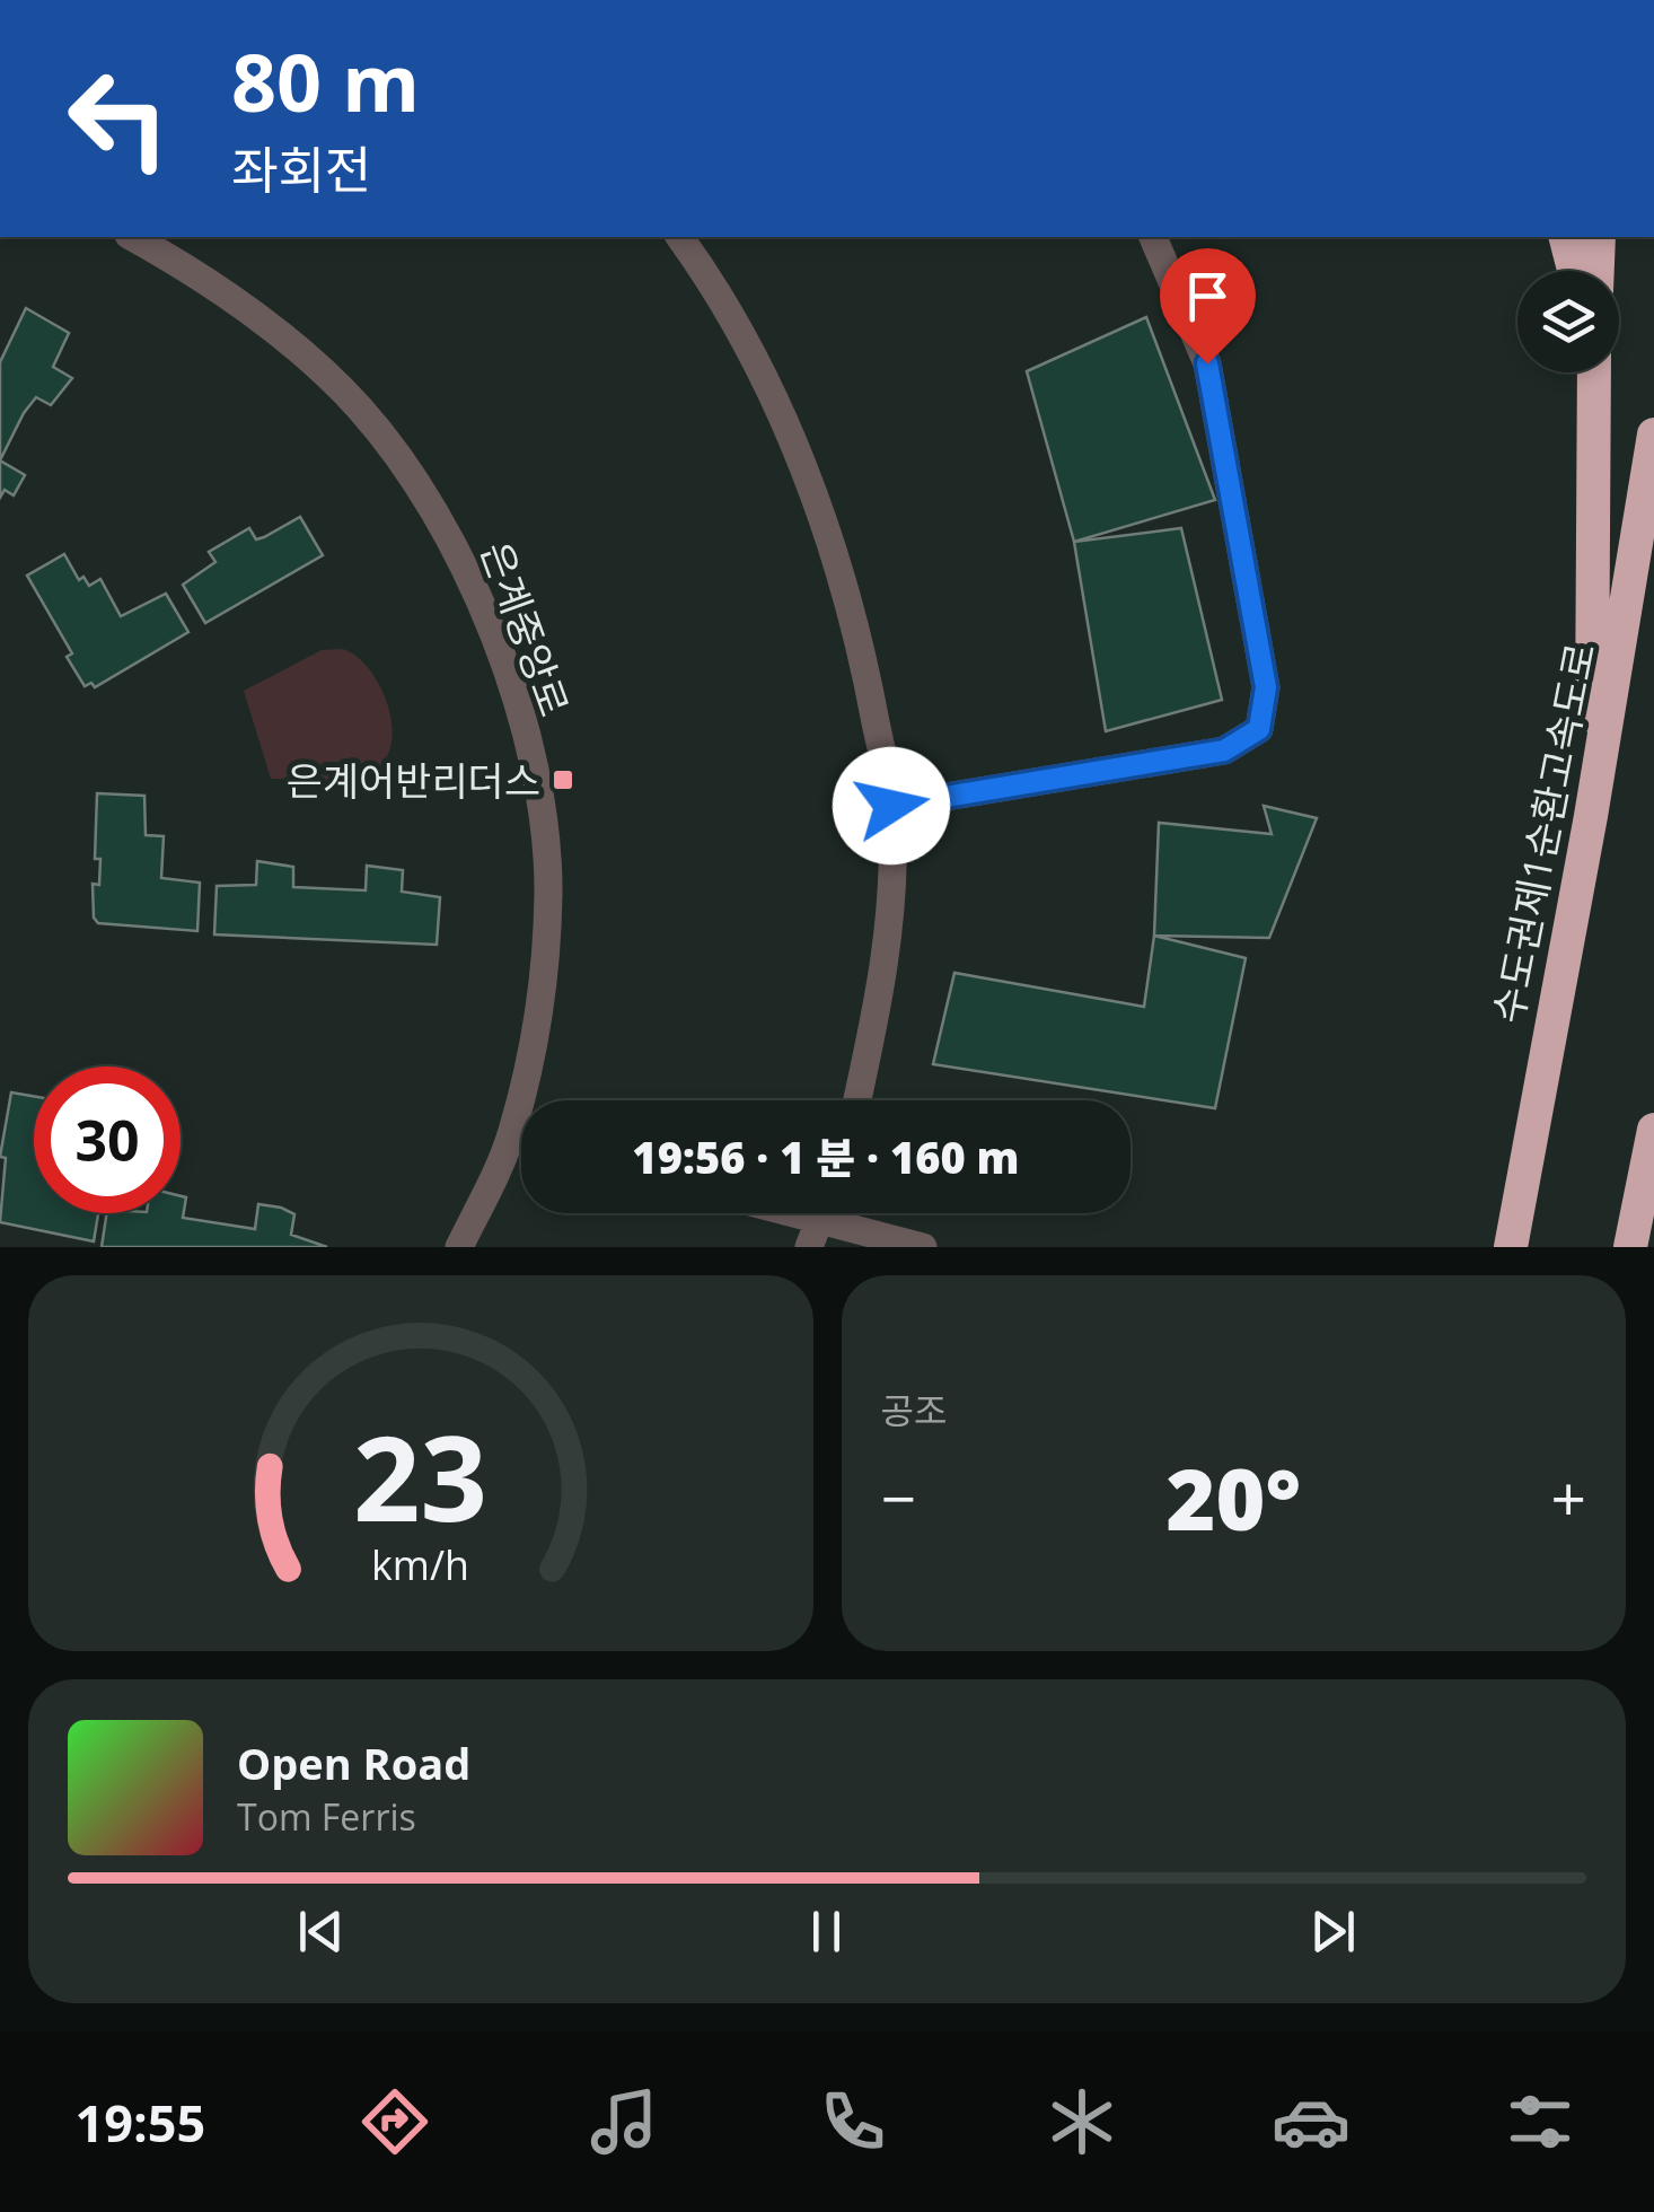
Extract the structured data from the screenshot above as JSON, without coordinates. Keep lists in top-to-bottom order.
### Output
{
  "streets": {
    "highway": ["수도권제1순환고속도로"],
    "street": ["은계중앙로"]
  },
  "places": {
    "transit": ["은계어반리더스"]
  },
  "page": {
    "turn": ["80 m", "좌회전"],
    "limit": "30",
    "trip": "19:56 · 1 분 · 160 m",
    "tile": "공조",
    "heat": ["−", "20°", "+"],
    "song": ["Open Road", "Tom Ferris"],
    "tabs": "19:55",
    "gauge": ["23", "km/h"]
  }
}
